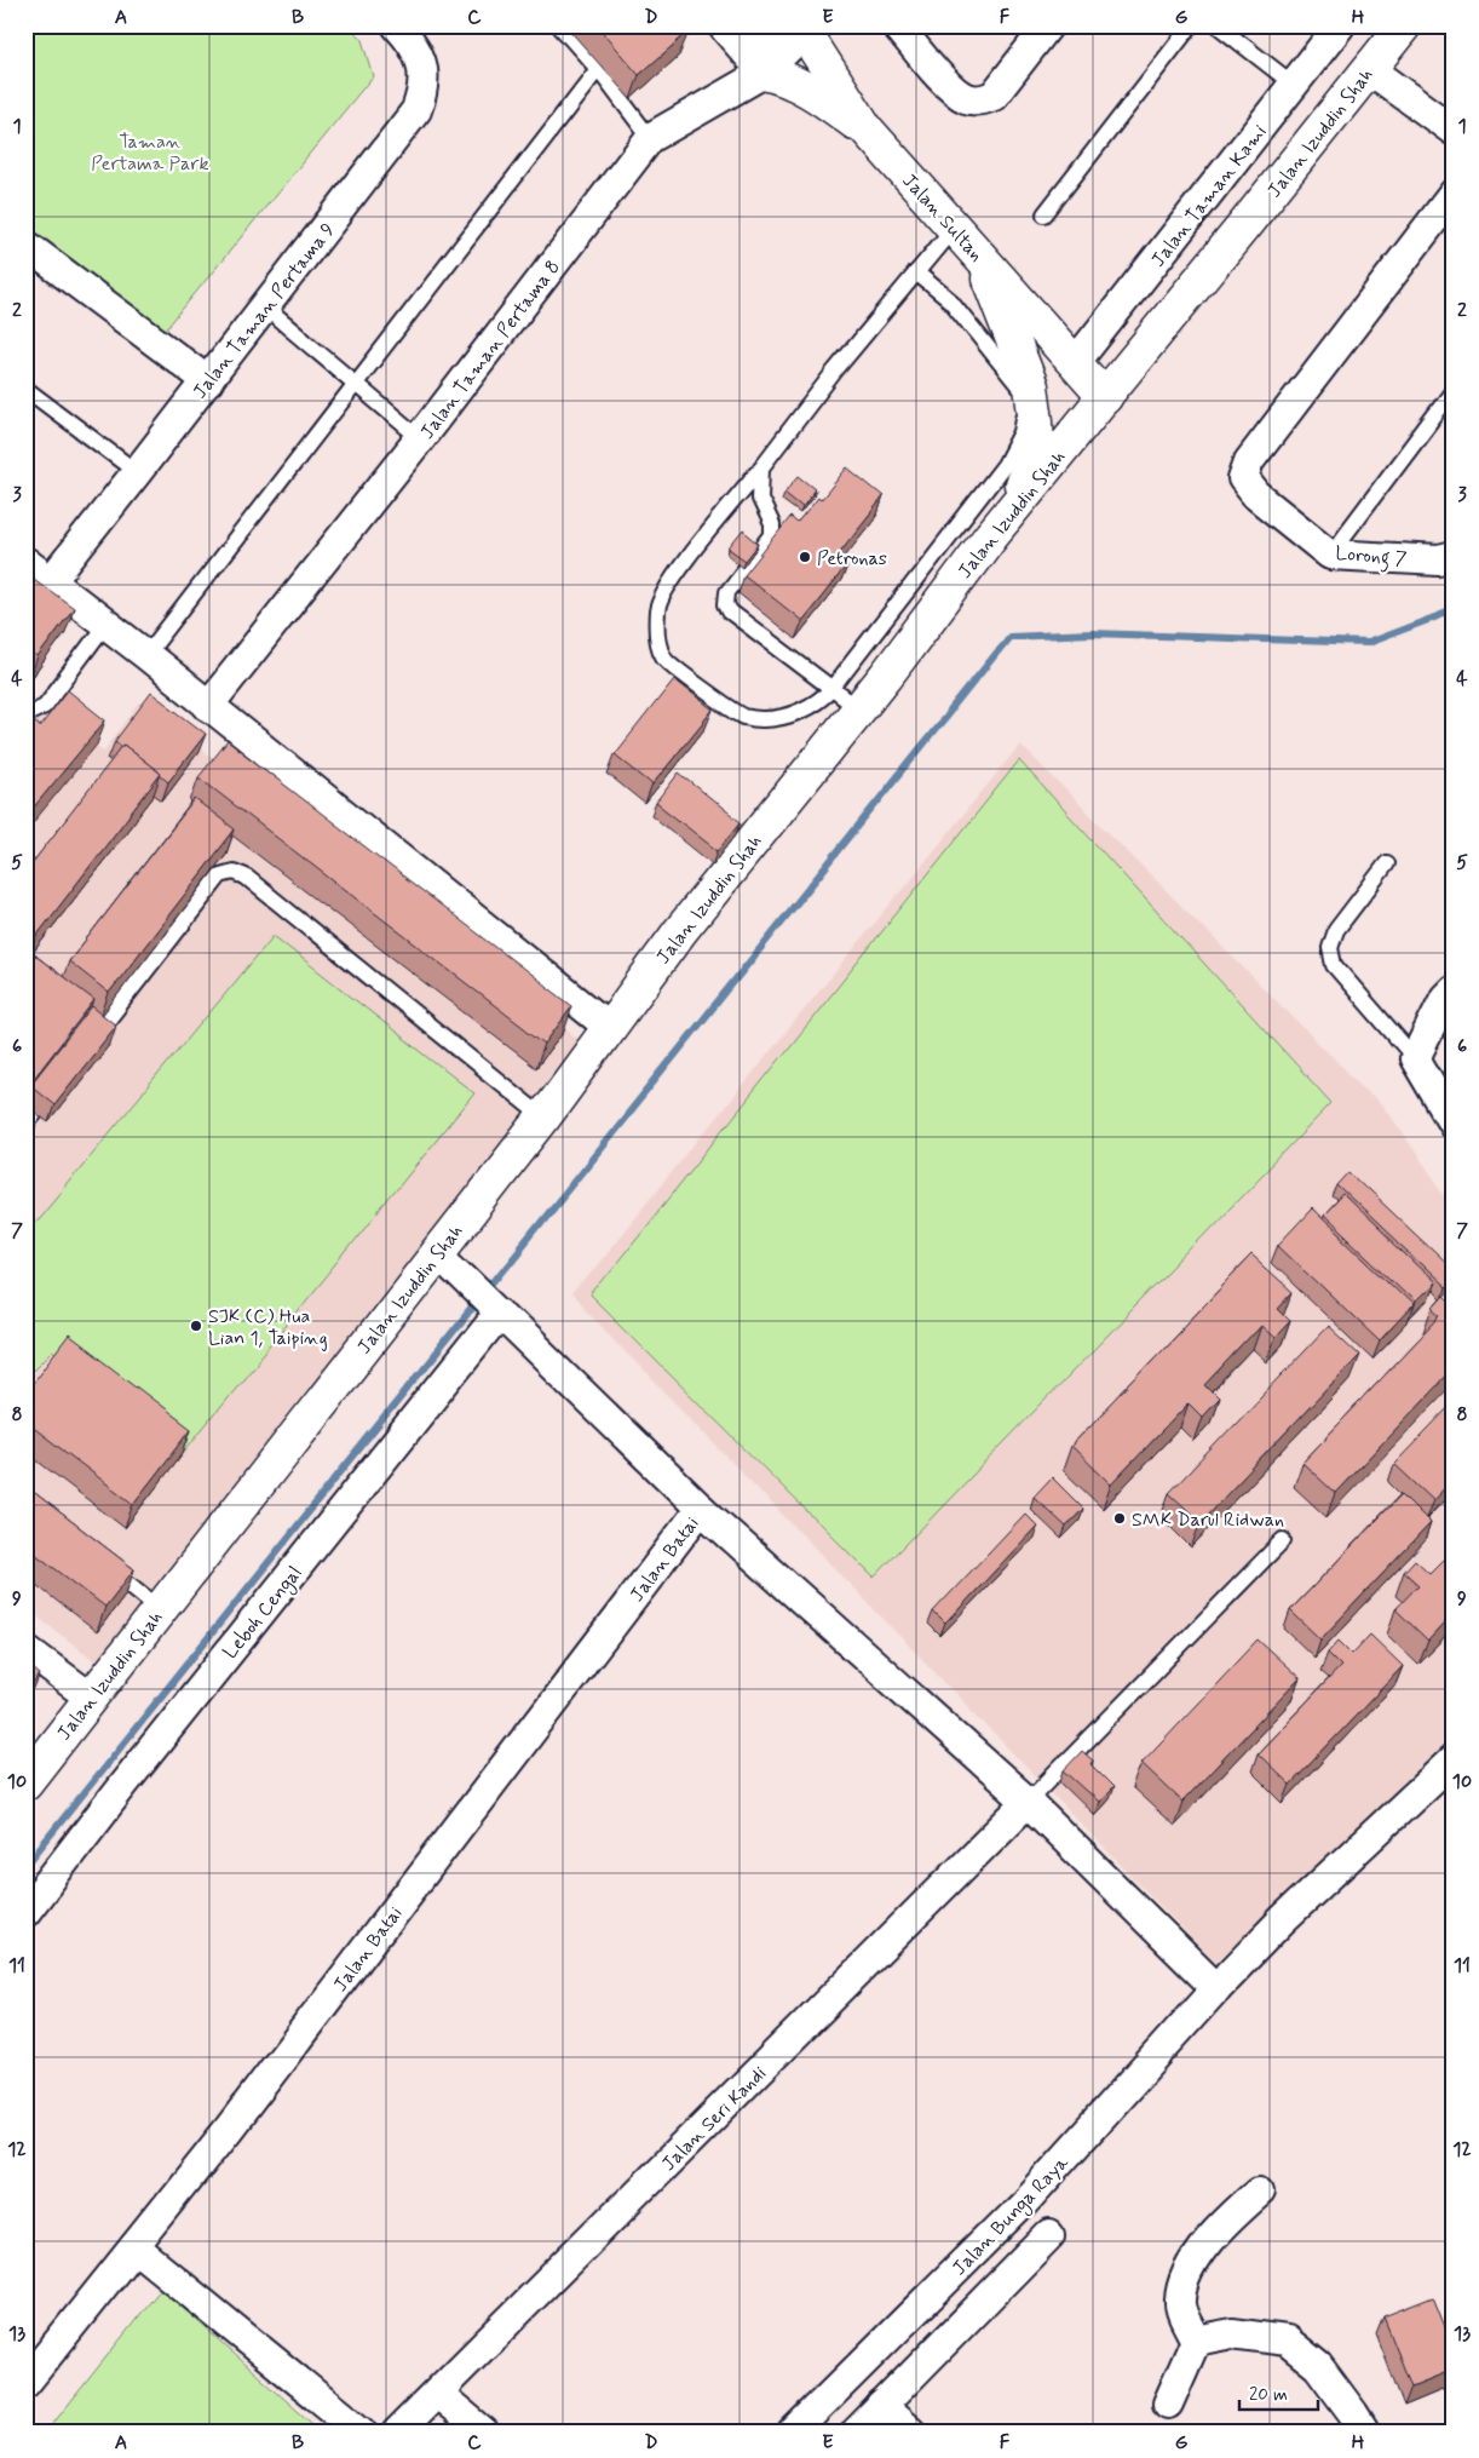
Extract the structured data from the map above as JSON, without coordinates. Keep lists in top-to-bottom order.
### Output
{
  "streets": {
    "main road": ["Jalan Izuddin Shah", "Jalan Sultan"],
    "street": [
      "Jalan Taman Kami",
      "Jalan Taman Pertama 9",
      "Jalan Taman Pertama 8",
      "Lorong 7",
      "Jalan Batai",
      "Leboh Cengal",
      "Jalan Seri Kandi",
      "Jalan Bunga Raya"
    ]
  },
  "crossings": [
    ["Jalan Izuddin Shah", "Jalan Sultan"],
    ["Jalan Taman Kami", "Jalan Sultan"],
    ["Jalan Sultan", "Jalan Taman Pertama 8"]
  ],
  "parks": ["Taman Pertama Park"],
  "places": ["Petronas", "SJK (C) Hua Lian 1, Taiping", "SMK Darul Ridwan"],
  "scale_bar": "20 m",
  "grid": {
    "columns": [
      "A",
      "B",
      "C",
      "D",
      "E",
      "F",
      "G",
      "H"
    ],
    "rows": [
      "1",
      "2",
      "3",
      "4",
      "5",
      "6",
      "7",
      "8",
      "9",
      "10",
      "11",
      "12",
      "13"
    ]
  }
}
